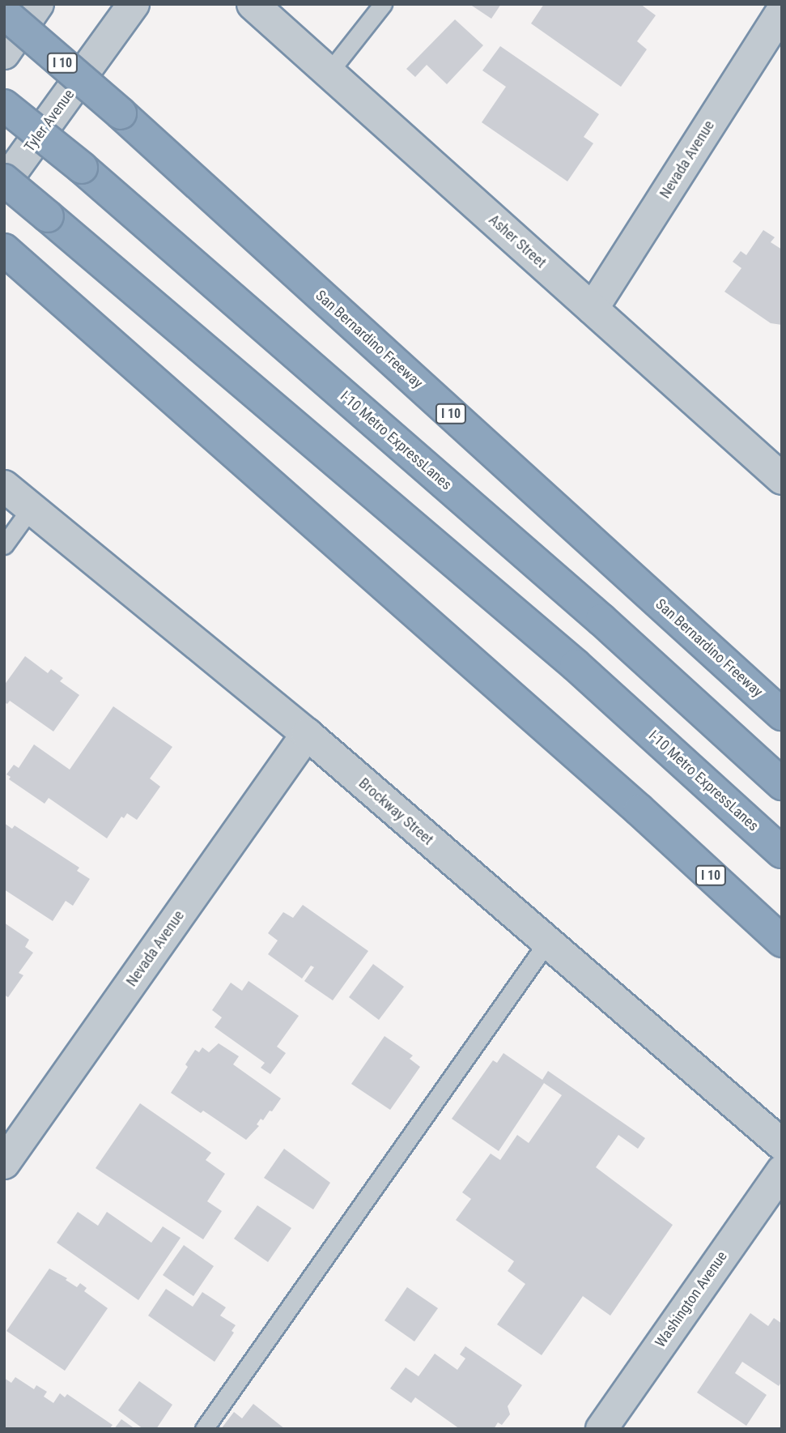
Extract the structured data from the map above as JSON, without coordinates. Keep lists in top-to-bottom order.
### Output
{
  "streets": {
    "highway": ["I 10", "San Bernardino Freeway", "I-10 Metro ExpressLanes"],
    "street": [
      "Tyler Avenue",
      "Nevada Avenue",
      "Asher Street",
      "Brockway Street",
      "Washington Avenue"
    ]
  },
  "crossings": [
    ["Tyler Avenue", "I-10 Metro ExpressLanes"],
    ["Nevada Avenue", "Asher Street"],
    ["Nevada Avenue", "Brockway Street"]
  ]
}
